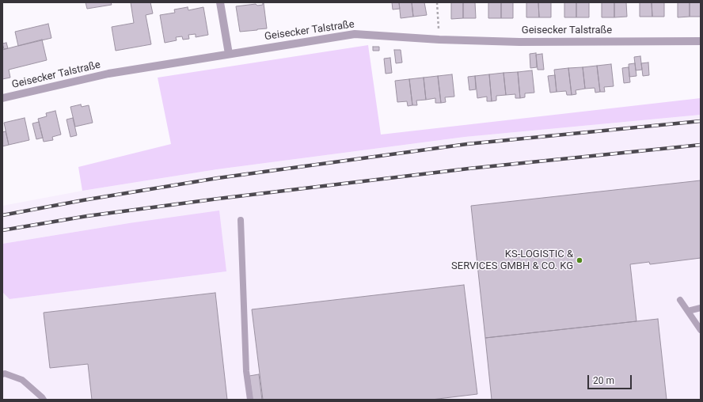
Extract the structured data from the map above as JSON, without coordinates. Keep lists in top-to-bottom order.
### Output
{
  "streets": {
    "street": ["Geisecker Talstraße"]
  },
  "places": ["KS-LOGISTIC & SERVICES GMBH & CO. KG"],
  "scale_bar": "20 m"
}
